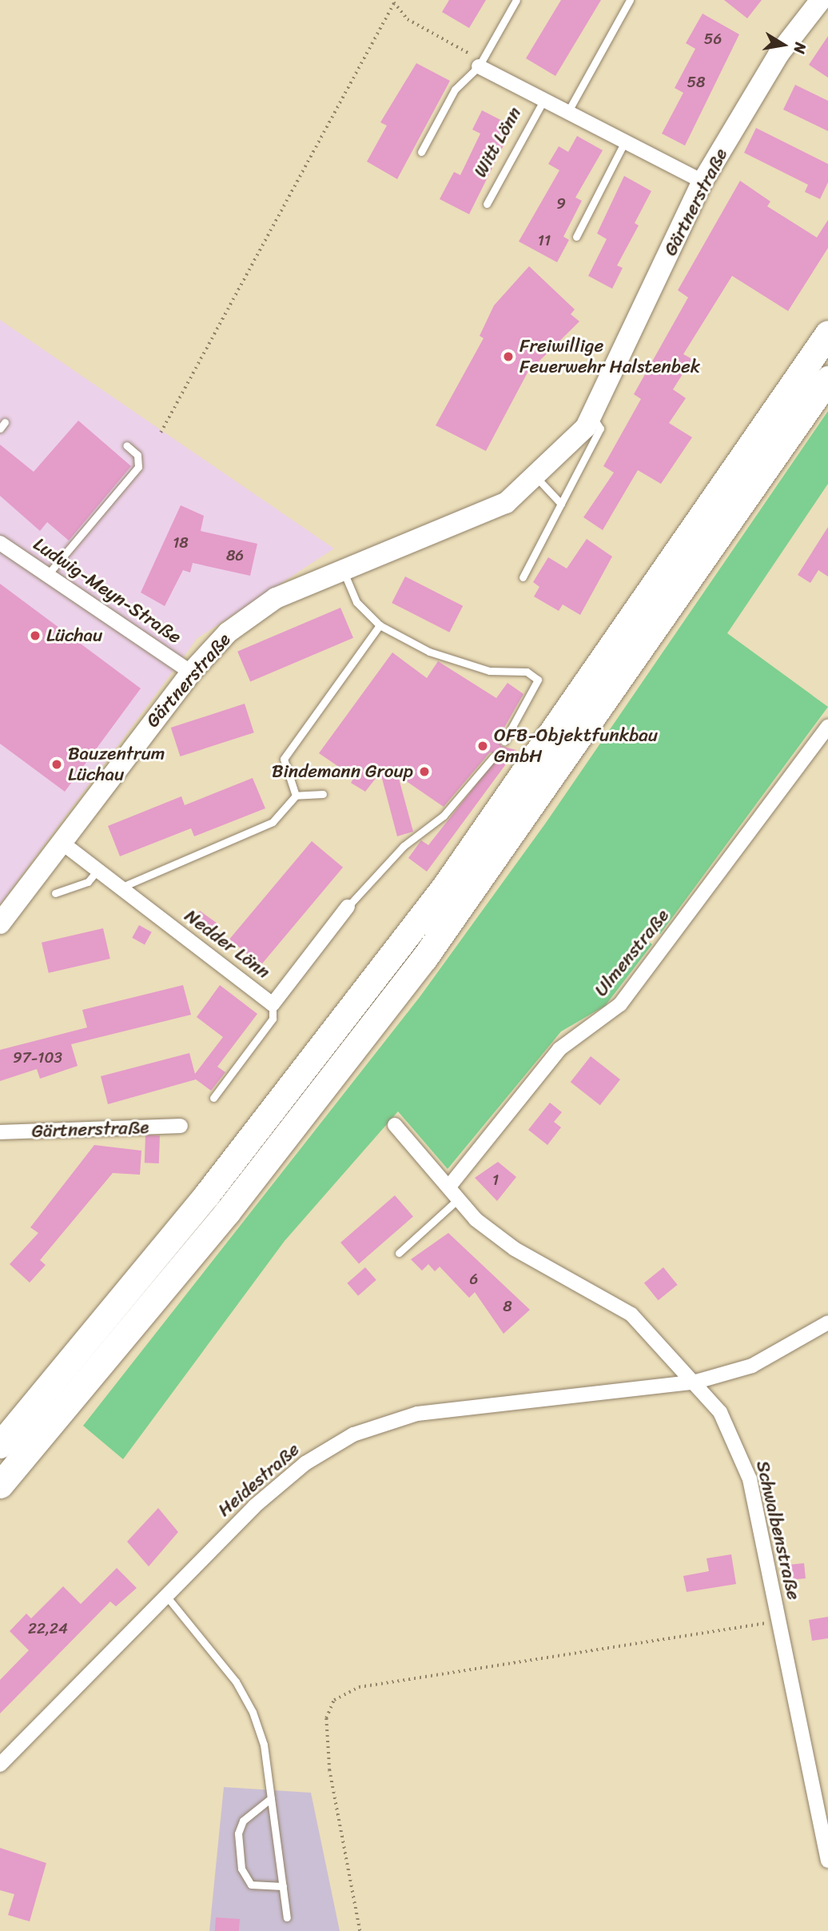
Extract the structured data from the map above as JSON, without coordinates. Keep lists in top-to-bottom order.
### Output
{
  "streets": {
    "street": [
      "Witt Lönn",
      "Gärtnerstraße",
      "Ludwig-Meyn-Straße",
      "Nedder Lönn",
      "Ulmenstraße",
      "Heidestraße",
      "Schwalbenstraße"
    ]
  },
  "crossings": [
    ["Witt Lönn", "Gärtnerstraße"],
    ["Gärtnerstraße", "Ludwig-Meyn-Straße"],
    ["Gärtnerstraße", "Nedder Lönn"],
    ["Ulmenstraße", "Schwalbenstraße"],
    ["Heidestraße", "Schwalbenstraße"]
  ],
  "places": [
    "Freiwillige Feuerwehr Halstenbek",
    "Lüchau",
    "OFB-Objektfunkbau GmbH",
    "Bauzentrum Lüchau",
    "Bindemann Group"
  ],
  "house_numbers": [
    "56",
    "58",
    "9",
    "11",
    "18",
    "86",
    "97-103",
    "1",
    "6",
    "8",
    "22,24"
  ],
  "north": "right"
}
